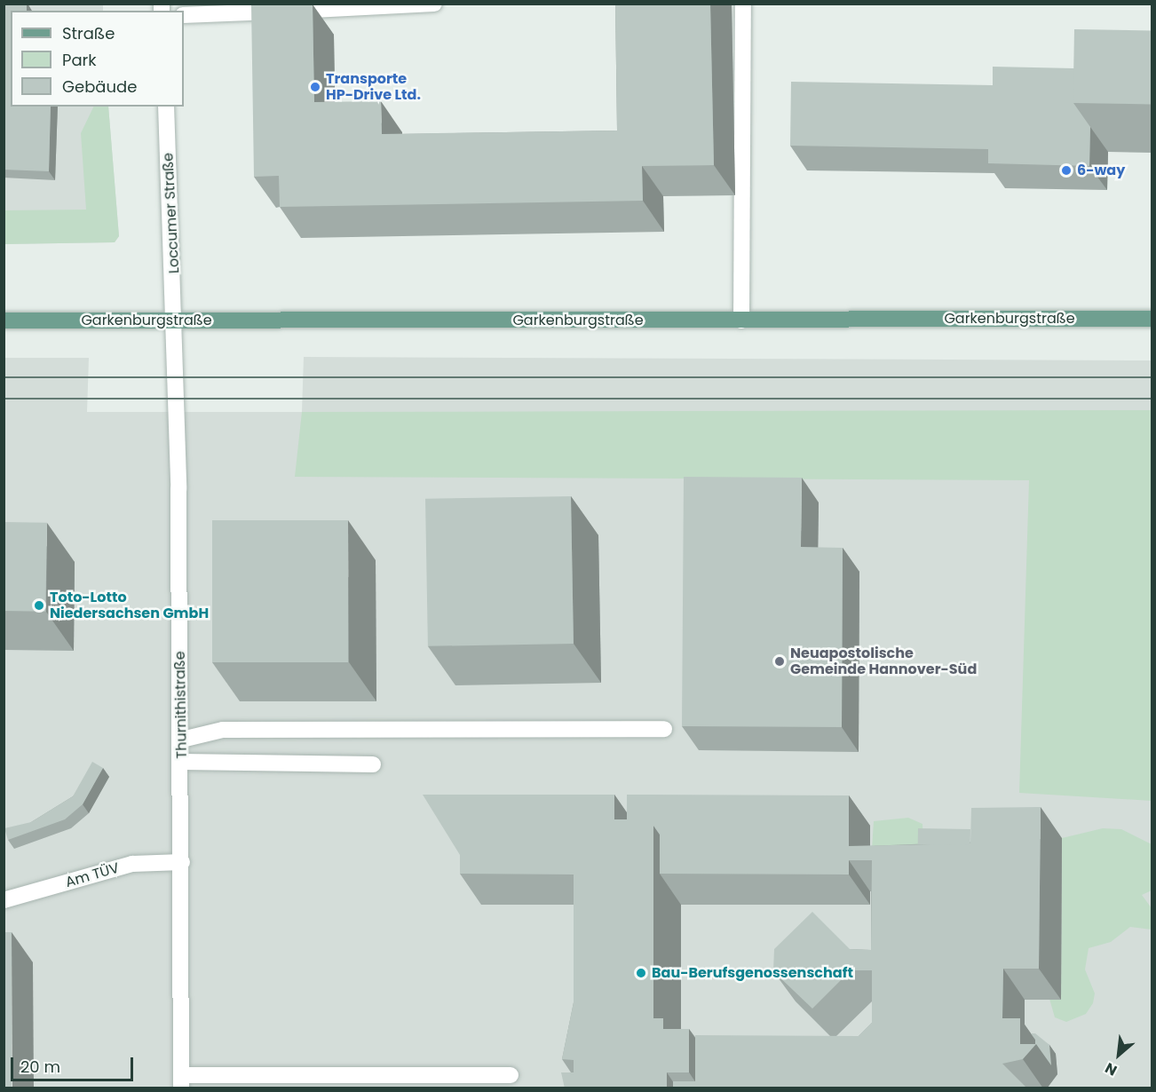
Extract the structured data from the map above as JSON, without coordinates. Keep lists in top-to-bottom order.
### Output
{
  "streets": {
    "main road": ["Garkenburgstraße"],
    "street": ["Loccumer Straße", "Thurnithistraße", "Am TÜV"]
  },
  "crossings": [
    ["Loccumer Straße", "Garkenburgstraße"],
    ["Loccumer Straße", "Thurnithistraße"],
    ["Garkenburgstraße", "Thurnithistraße"],
    ["Thurnithistraße", "Am TÜV"]
  ],
  "places": [
    "Transporte HP-Drive Ltd.",
    "6-way",
    "Toto-Lotto Niedersachsen GmbH",
    "Neuapostolische Gemeinde Hannover-Süd",
    "Bau-Berufsgenossenschaft"
  ],
  "legend": ["Straße", "Park", "Gebäude"],
  "scale_bar": "20 m",
  "north": "bottom left"
}
